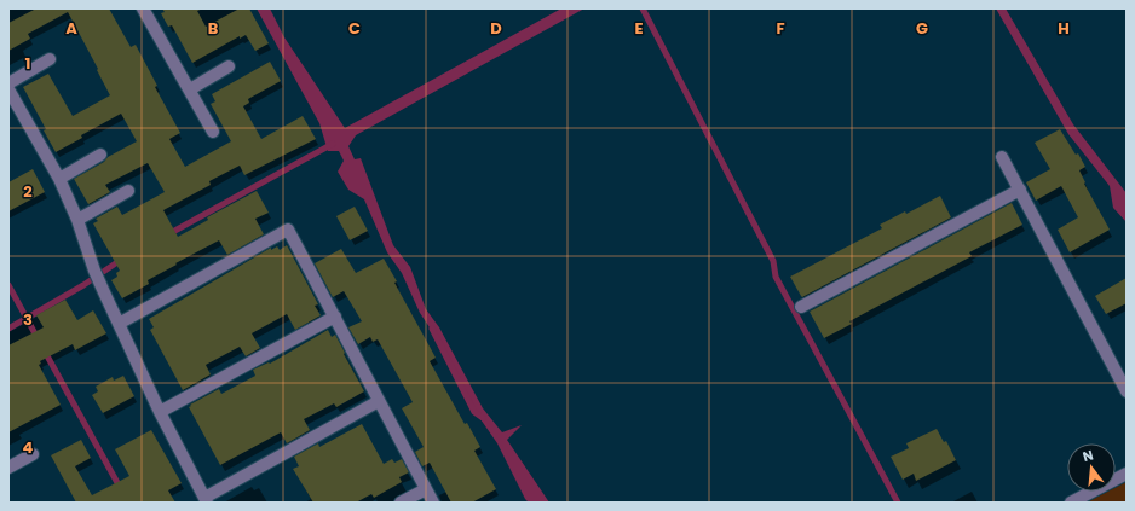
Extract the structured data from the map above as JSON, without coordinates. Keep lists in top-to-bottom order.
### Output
{
  "north": "top",
  "grid": {
    "columns": [
      "A",
      "B",
      "C",
      "D",
      "E",
      "F",
      "G",
      "H"
    ],
    "rows": [
      "1",
      "2",
      "3",
      "4"
    ]
  }
}
